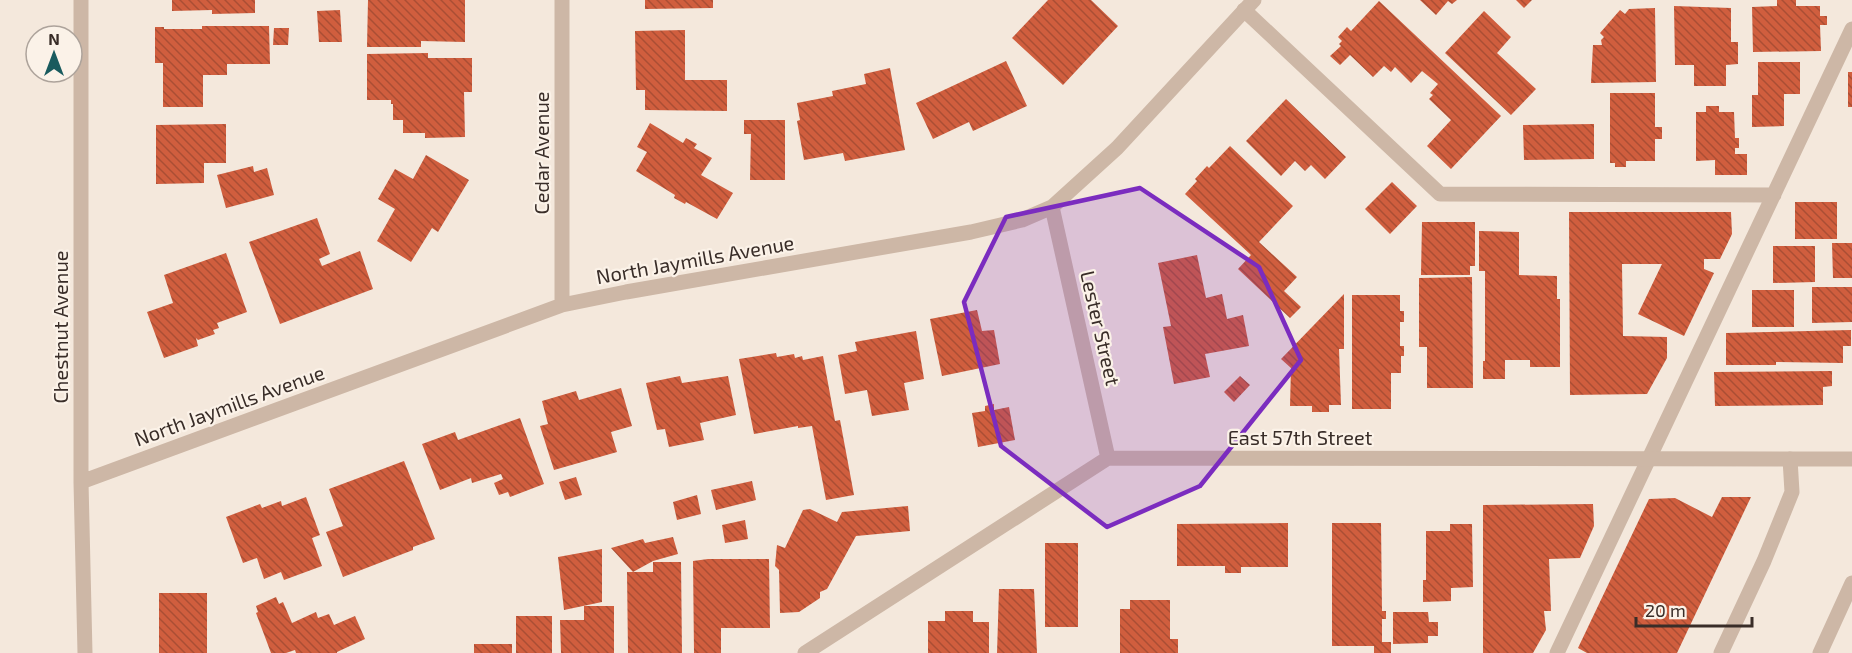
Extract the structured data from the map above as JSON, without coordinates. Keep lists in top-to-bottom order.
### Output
{
  "streets": {
    "street": [
      "Cedar Avenue",
      "North Jaymills Avenue",
      "Chestnut Avenue",
      "Lester Street",
      "East 57th Street"
    ]
  },
  "crossings": [
    ["Cedar Avenue", "North Jaymills Avenue"],
    ["North Jaymills Avenue", "Chestnut Avenue"],
    ["North Jaymills Avenue", "Lester Street"],
    ["Lester Street", "East 57th Street"]
  ],
  "scale_bar": "20 m",
  "north": "top"
}
